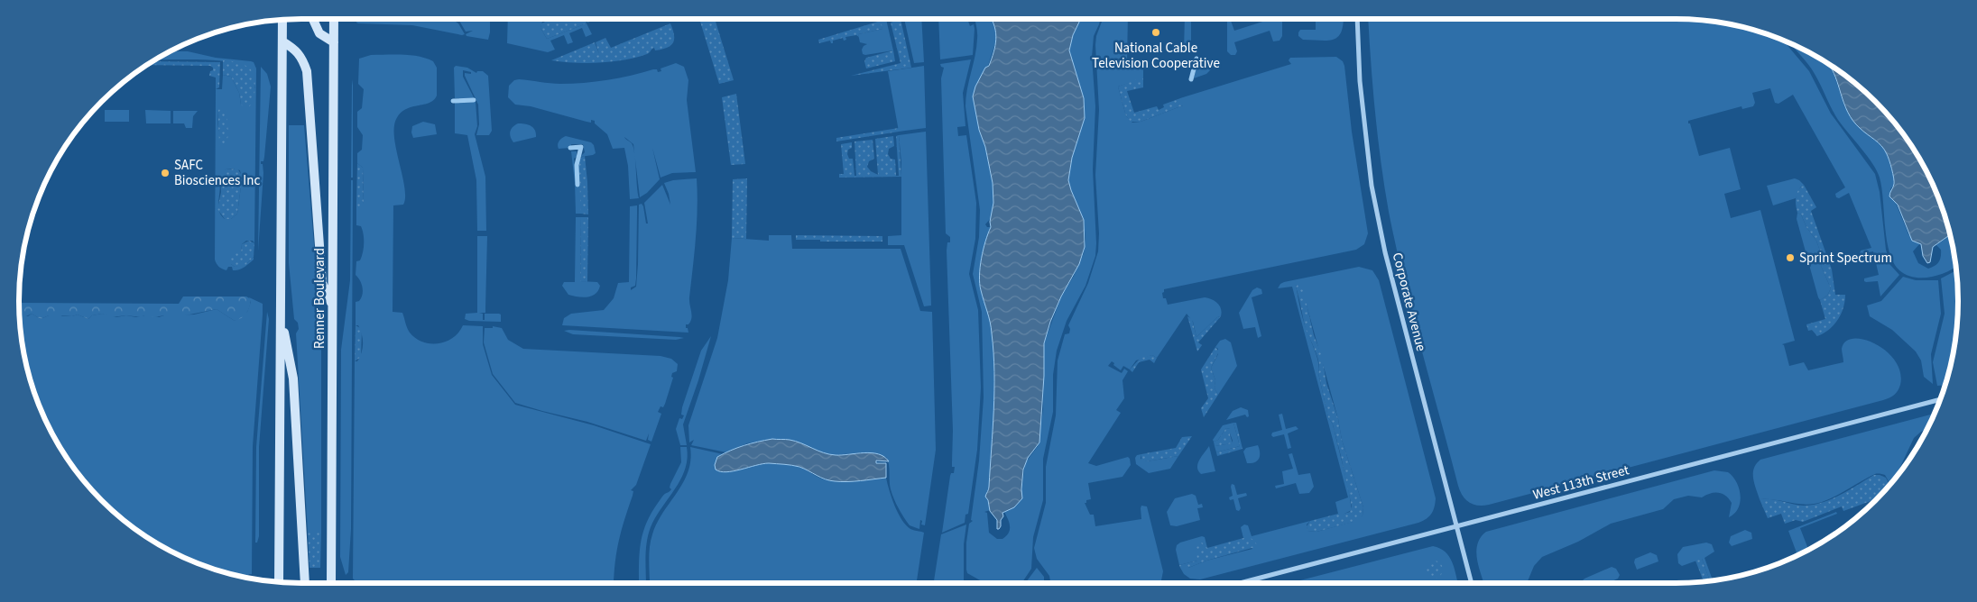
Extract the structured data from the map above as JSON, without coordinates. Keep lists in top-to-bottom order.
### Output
{
  "streets": {
    "main road": ["Renner Boulevard"],
    "street": ["Corporate Avenue", "West 113th Street"]
  },
  "crossings": [
    ["Corporate Avenue", "West 113th Street"]
  ],
  "places": ["National Cable Television Cooperative", "SAFC Biosciences Inc", "Sprint Spectrum"]
}
